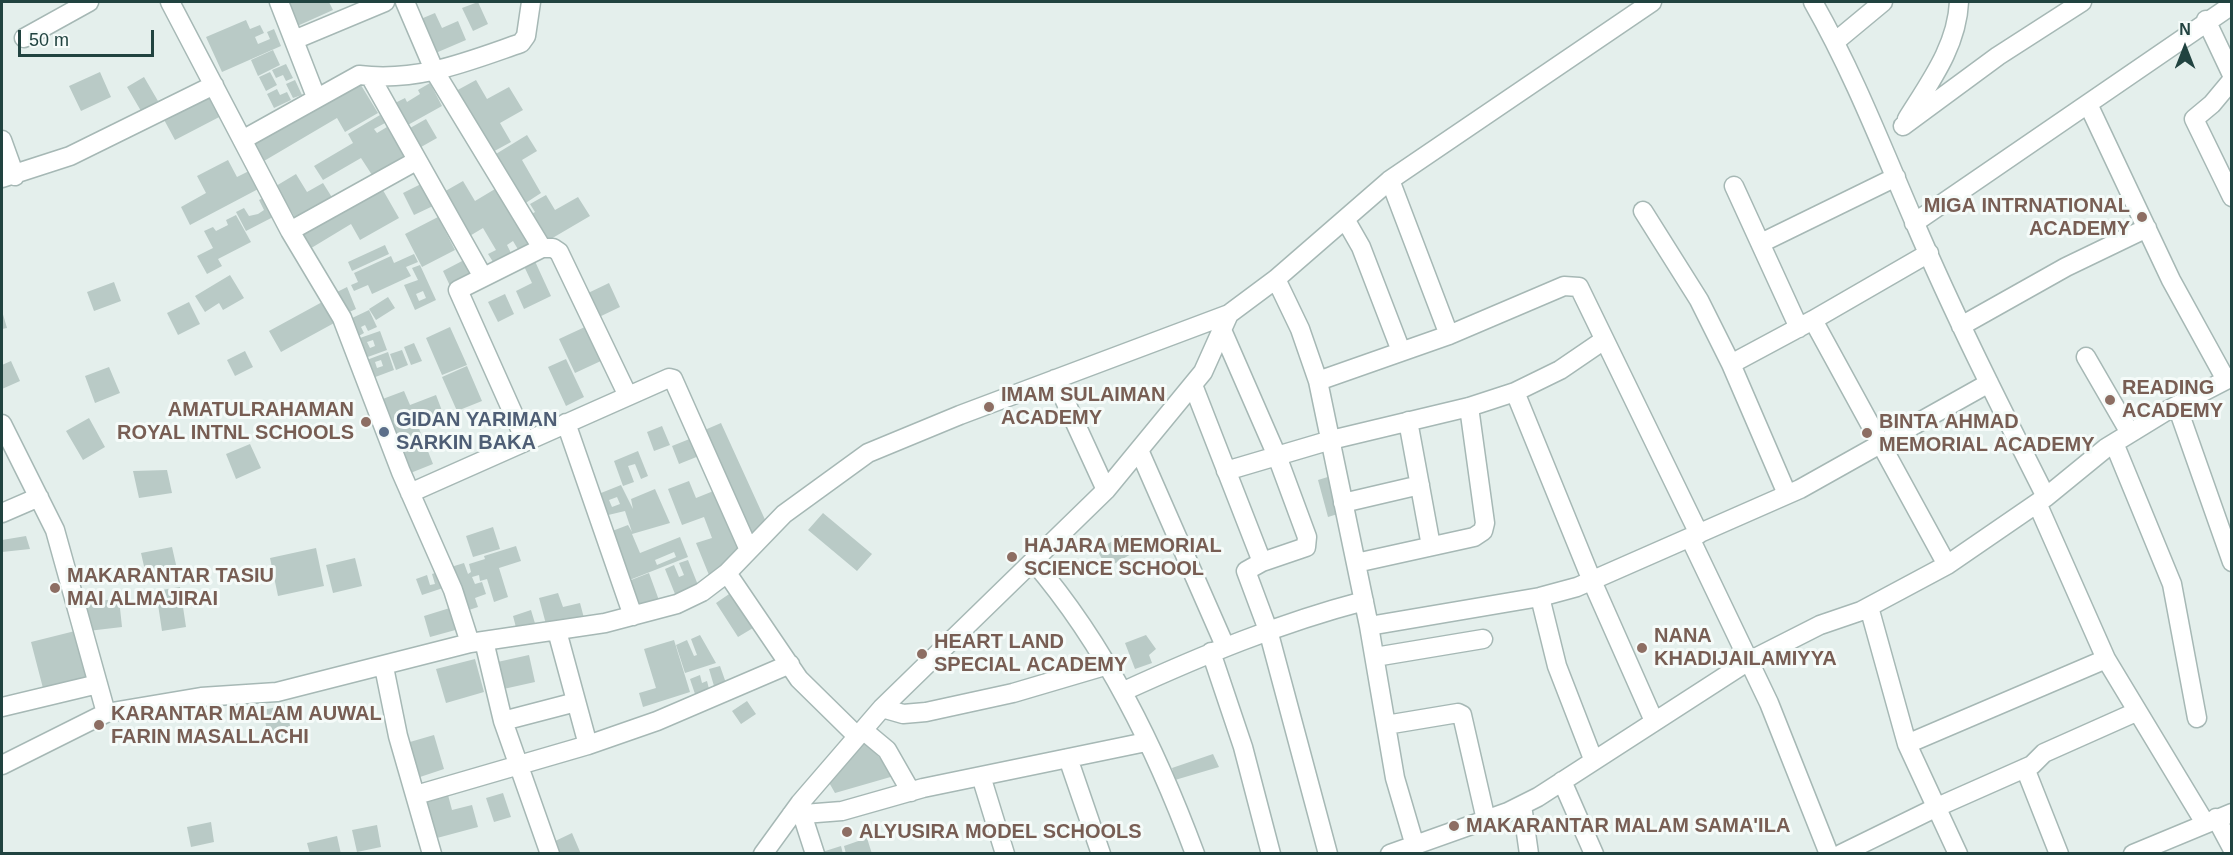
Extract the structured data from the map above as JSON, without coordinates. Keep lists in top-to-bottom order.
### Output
{
  "places": [
    "MIGA INTRNATIONAL ACADEMY",
    "READING ACADEMY",
    "IMAM SULAIMAN ACADEMY",
    "AMATULRAHAMAN ROYAL INTNL SCHOOLS",
    "GIDAN YARIMAN SARKIN BAKA",
    "BINTA AHMAD MEMORIAL ACADEMY",
    "HAJARA MEMORIAL SCIENCE SCHOOL",
    "MAKARANTAR TASIU MAI ALMAJIRAI",
    "NANA KHADIJAILAMIYYA",
    "HEART LAND SPECIAL ACADEMY",
    "KARANTAR MALAM AUWAL FARIN MASALLACHI",
    "MAKARANTAR MALAM SAMA'ILA",
    "ALYUSIRA MODEL SCHOOLS"
  ],
  "scale_bar": "50 m",
  "north": "top"
}
